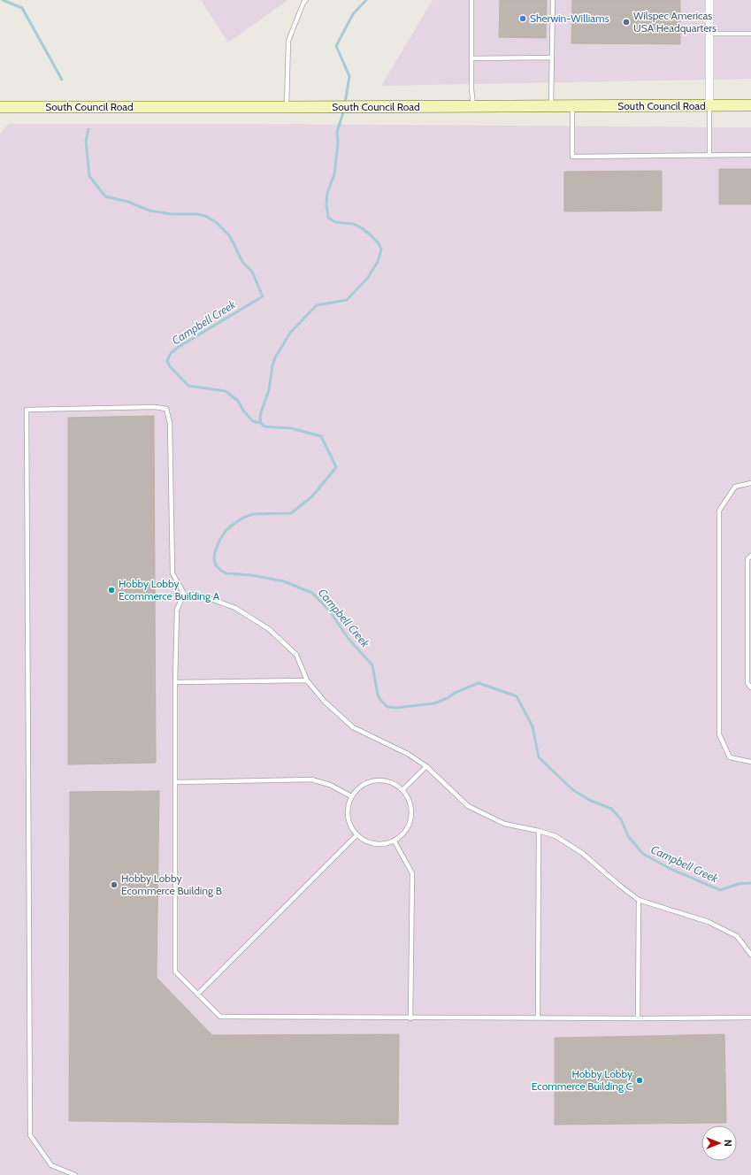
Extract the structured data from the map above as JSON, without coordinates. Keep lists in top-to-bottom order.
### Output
{
  "streets": {
    "main road": ["South Council Road"]
  },
  "water": ["Campbell Creek"],
  "places": [
    "Sherwin-Williams",
    "Wilspec Americas USA Headquarters",
    "Hobby Lobby Ecommerce Building A",
    "Hobby Lobby Ecommerce Building B",
    "Hobby Lobby Ecommerce Building C"
  ],
  "north": "right"
}
